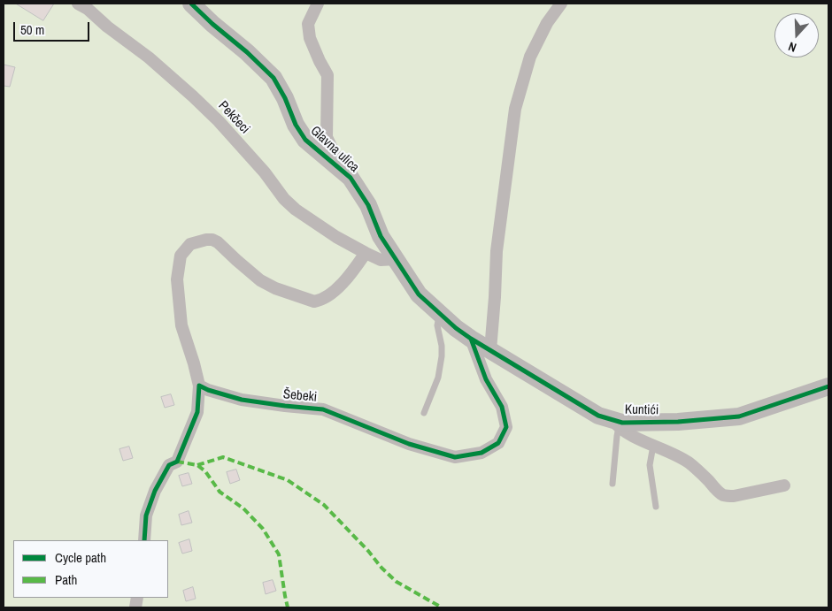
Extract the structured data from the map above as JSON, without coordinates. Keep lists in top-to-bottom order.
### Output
{
  "streets": {
    "street": [
      "Pekčeci",
      "Glavna ulica",
      "Šebeki",
      "Kuntići"
    ]
  },
  "crossings": [
    ["Pekčeci", "Glavna ulica"],
    ["Glavna ulica", "Šebeki"],
    ["Glavna ulica", "Kuntići"],
    ["Šebeki", "Kuntići"]
  ],
  "legend": ["Cycle path", "Path"],
  "scale_bar": "50 m",
  "north": "bottom"
}
